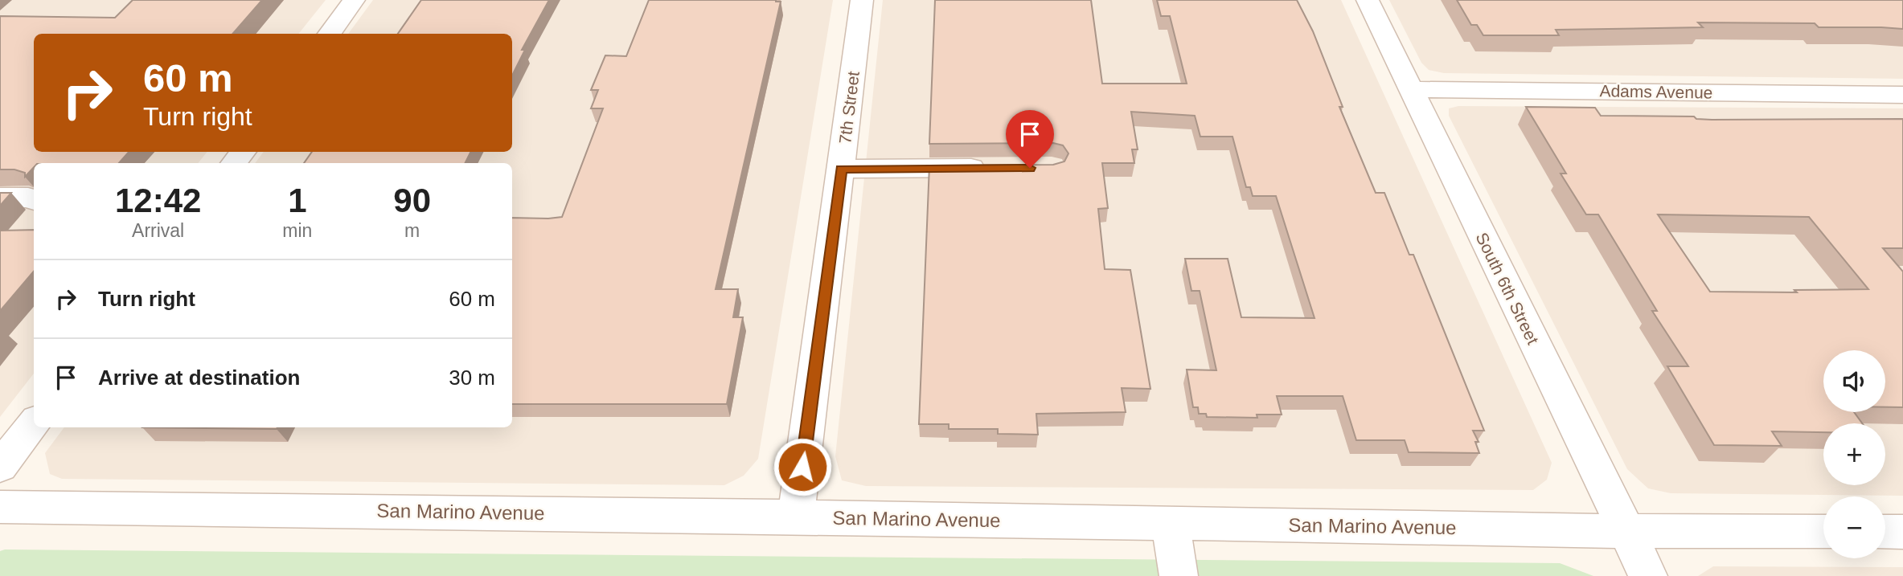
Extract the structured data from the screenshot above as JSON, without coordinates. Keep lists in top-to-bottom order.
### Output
{
  "streets": {
    "street": [
      "Adams Avenue",
      "7th Street",
      "South 6th Street",
      "San Marino Avenue"
    ]
  },
  "crossings": [
    ["Adams Avenue", "South 6th Street"],
    ["7th Street", "San Marino Avenue"],
    ["South 6th Street", "San Marino Avenue"]
  ],
  "page": {
    "turn": ["60 m", "Turn right"],
    "eta": [
      "12:42",
      "Arrival",
      "1",
      "min",
      "90",
      "m"
    ],
    "list": [
      {
        "name": "Turn right",
        "value": "60 m"
      },
      {
        "name": "Arrive at destination",
        "value": "30 m"
      }
    ],
    "map_buttons": ["+", "−"]
  }
}
